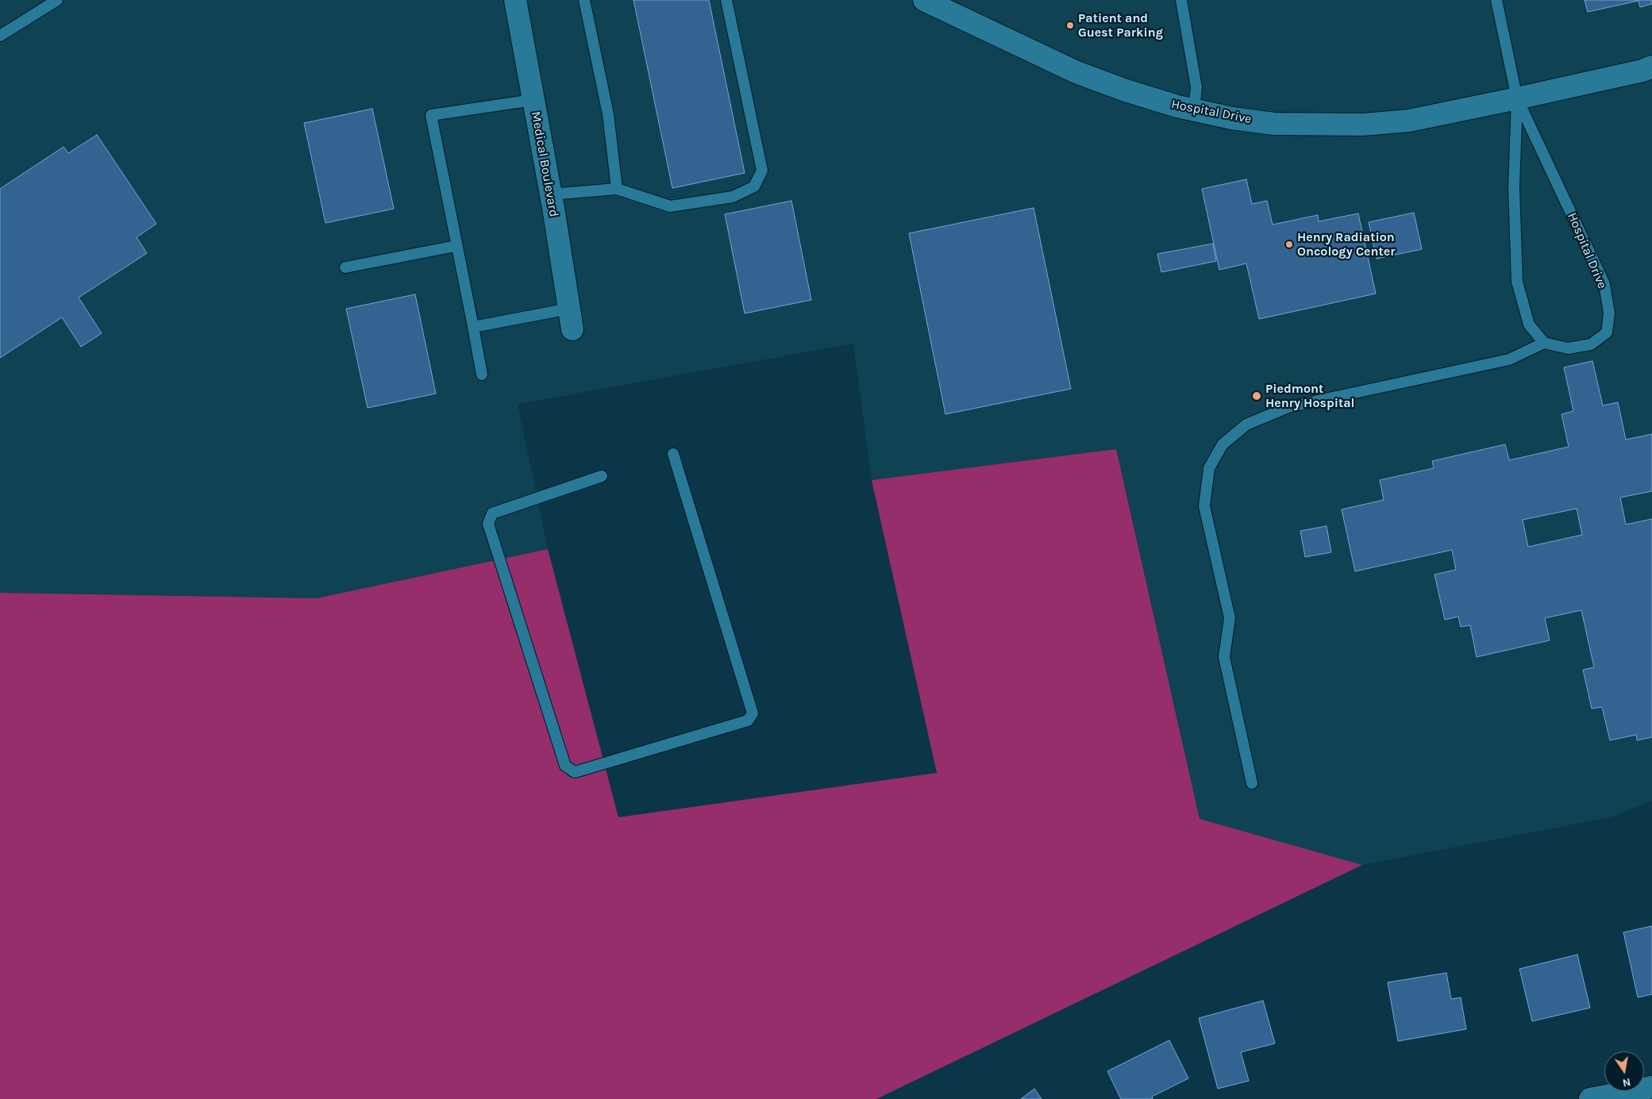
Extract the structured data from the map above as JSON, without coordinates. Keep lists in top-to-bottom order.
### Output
{
  "streets": {
    "street": ["Hospital Drive", "Medical Boulevard"]
  },
  "places": ["Patient and Guest Parking", "Henry Radiation Oncology Center", "Piedmont Henry Hospital"],
  "north": "bottom"
}
